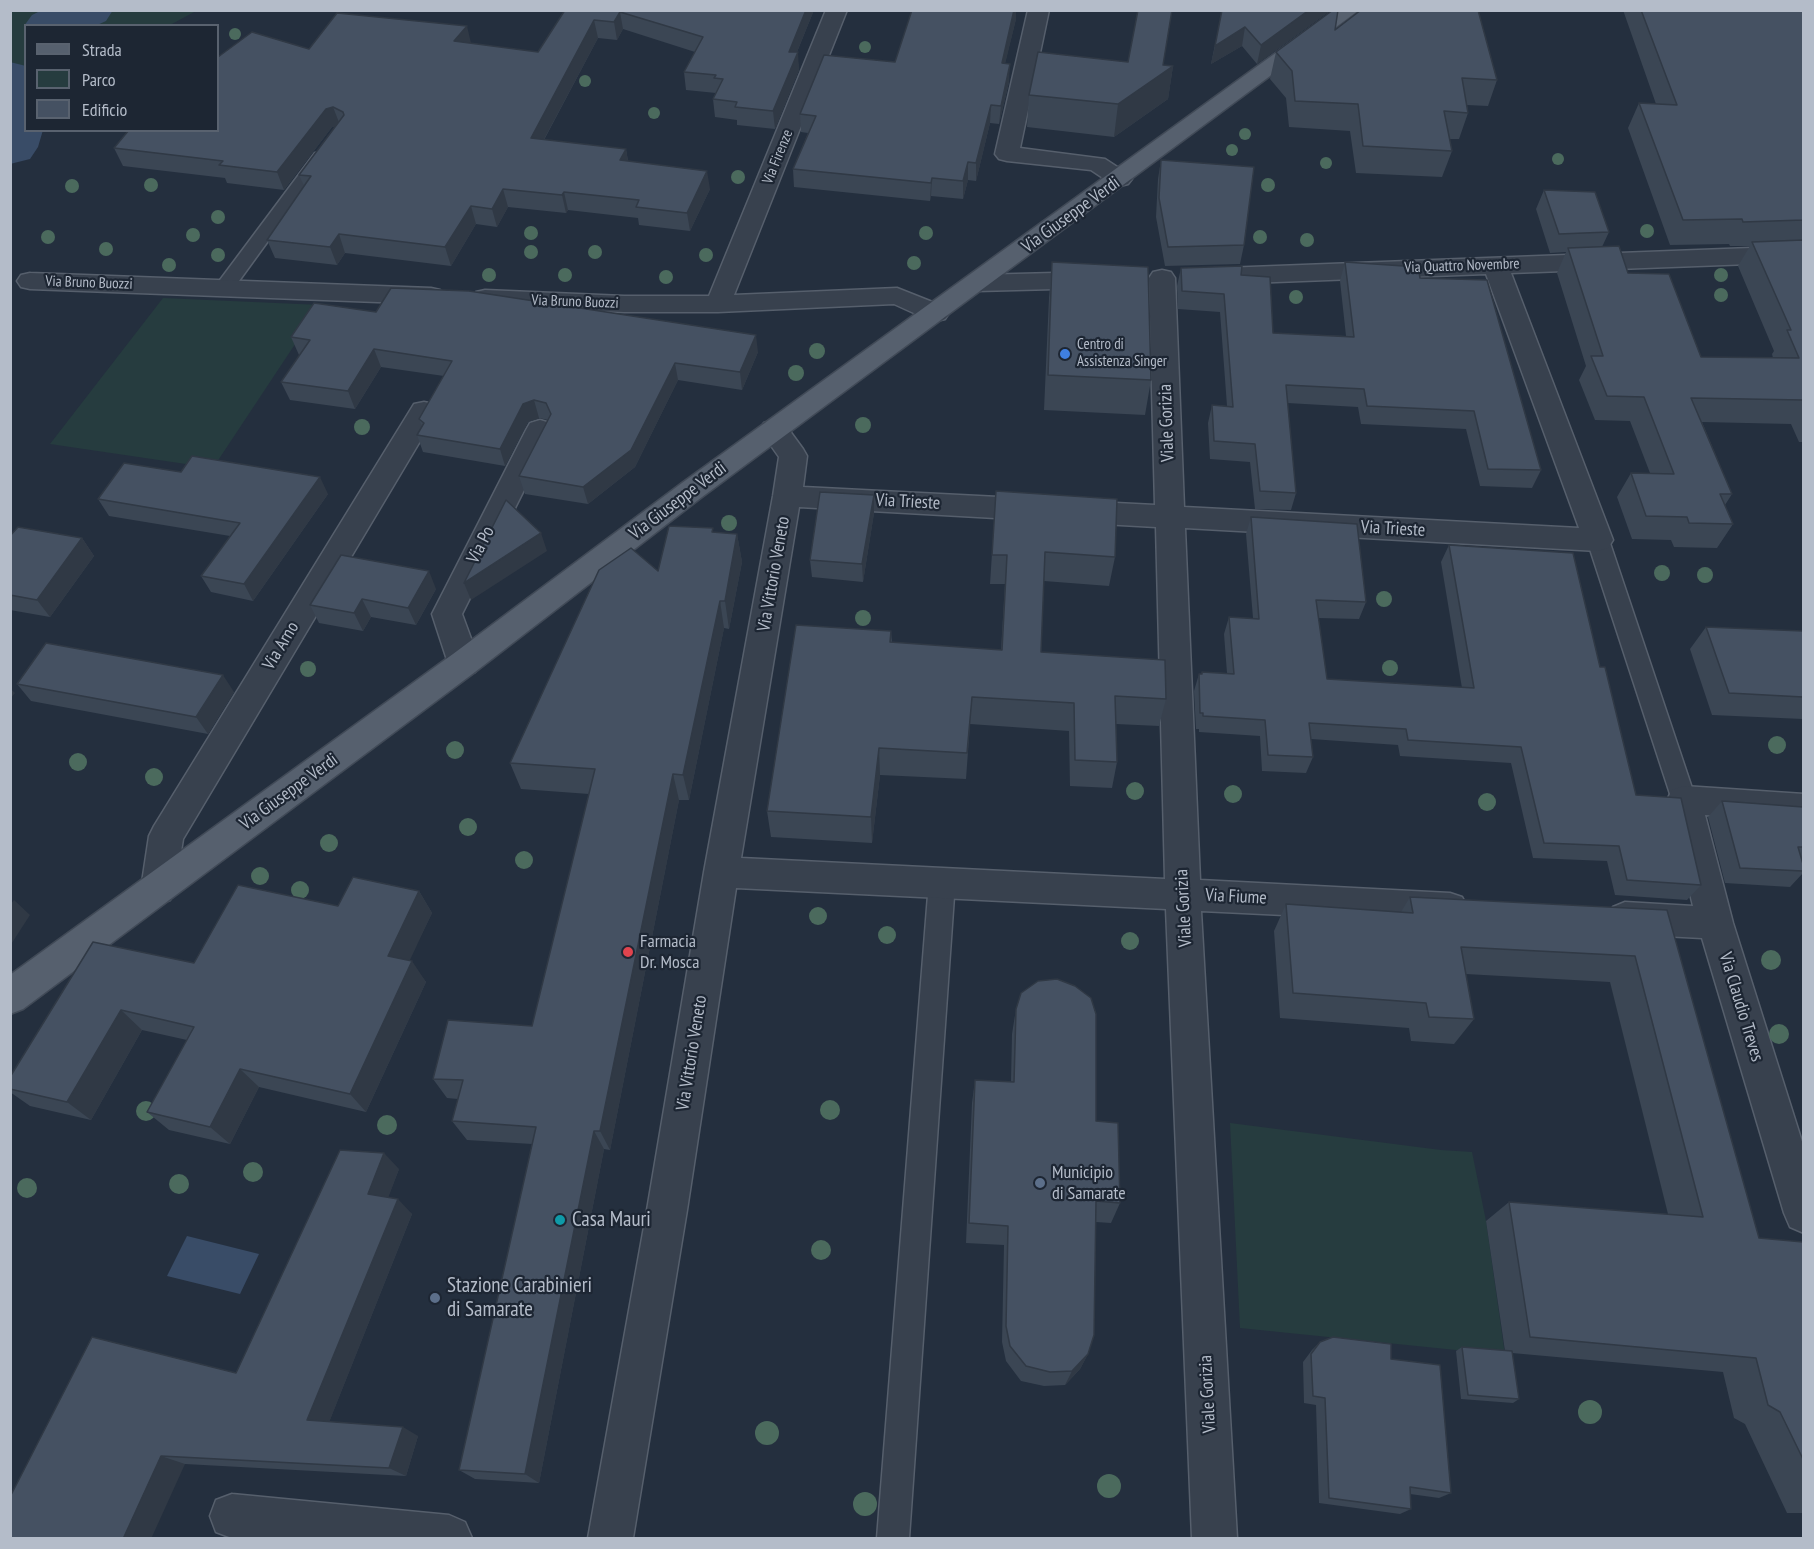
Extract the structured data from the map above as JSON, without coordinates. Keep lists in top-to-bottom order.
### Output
{
  "streets": {
    "main road": ["Via Giuseppe Verdi"],
    "street": [
      "Via Firenze",
      "Via Quattro Novembre",
      "Via Bruno Buozzi",
      "Viale Gorizia",
      "Via Trieste",
      "Via Po",
      "Via Vittorio Veneto",
      "Via Arno",
      "Via Fiume",
      "Via Claudio Treves"
    ]
  },
  "crossings": [
    ["Via Firenze", "Via Bruno Buozzi"],
    ["Via Giuseppe Verdi", "Via Quattro Novembre"],
    ["Via Giuseppe Verdi", "Via Bruno Buozzi"],
    ["Via Giuseppe Verdi", "Via Po"],
    ["Via Giuseppe Verdi", "Via Vittorio Veneto"],
    ["Via Giuseppe Verdi", "Via Arno"],
    ["Via Quattro Novembre", "Viale Gorizia"],
    ["Viale Gorizia", "Via Trieste"],
    ["Viale Gorizia", "Via Fiume"],
    ["Via Trieste", "Via Vittorio Veneto"],
    ["Via Vittorio Veneto", "Via Fiume"]
  ],
  "places": [
    "Centro di Assistenza Singer",
    "Farmacia Dr. Mosca",
    "Municipio di Samarate",
    "Casa Mauri",
    "Stazione Carabinieri di Samarate"
  ],
  "legend": ["Strada", "Parco", "Edificio"]
}
